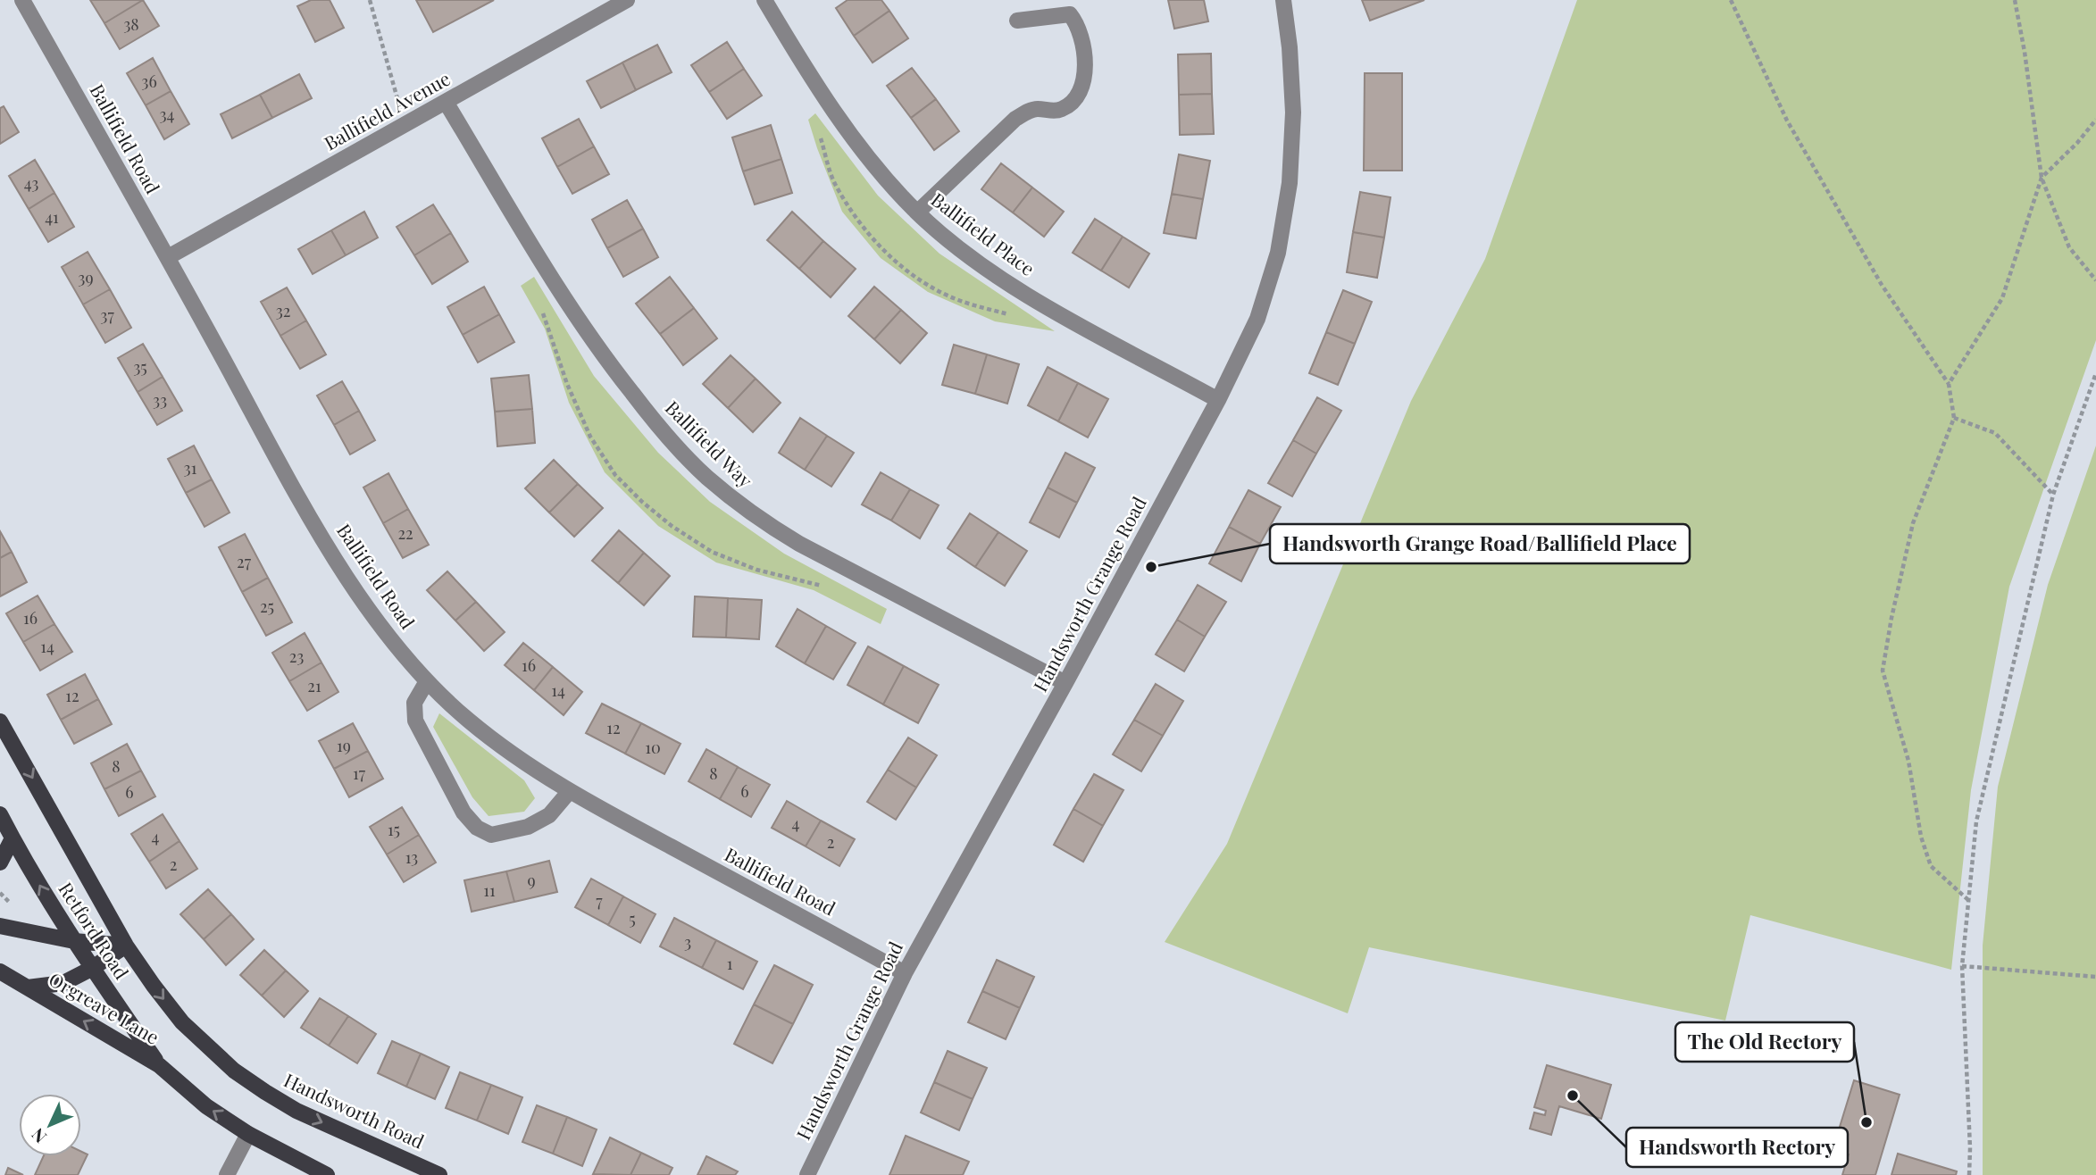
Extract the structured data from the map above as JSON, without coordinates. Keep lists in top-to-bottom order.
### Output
{
  "streets": {
    "main road": ["Retford Road", "Orgreave Lane", "Handsworth Road"],
    "street": [
      "Ballifield Avenue",
      "Ballifield Road",
      "Ballifield Place",
      "Ballifield Way",
      "Handsworth Grange Road"
    ]
  },
  "crossings": [
    ["Ballifield Avenue", "Ballifield Road"],
    ["Ballifield Avenue", "Ballifield Way"],
    ["Ballifield Road", "Handsworth Grange Road"],
    ["Ballifield Place", "Handsworth Grange Road"],
    ["Ballifield Way", "Handsworth Grange Road"],
    ["Retford Road", "Orgreave Lane"],
    ["Retford Road", "Handsworth Road"],
    ["Orgreave Lane", "Handsworth Road"]
  ],
  "places": ["Handsworth Grange Road/Ballifield Place", "Handsworth Rectory", "The Old Rectory"],
  "house_numbers": [
    "38",
    "36",
    "34",
    "43",
    "41",
    "39",
    "32",
    "37",
    "35",
    "33",
    "31",
    "22",
    "27",
    "25",
    "16",
    "14",
    "23",
    "16",
    "21",
    "14",
    "12",
    "12",
    "19",
    "10",
    "8",
    "17",
    "8",
    "6",
    "6",
    "4",
    "15",
    "4",
    "2",
    "13",
    "2",
    "9",
    "11",
    "7",
    "5",
    "3",
    "1"
  ],
  "north": "bottom left"
}
